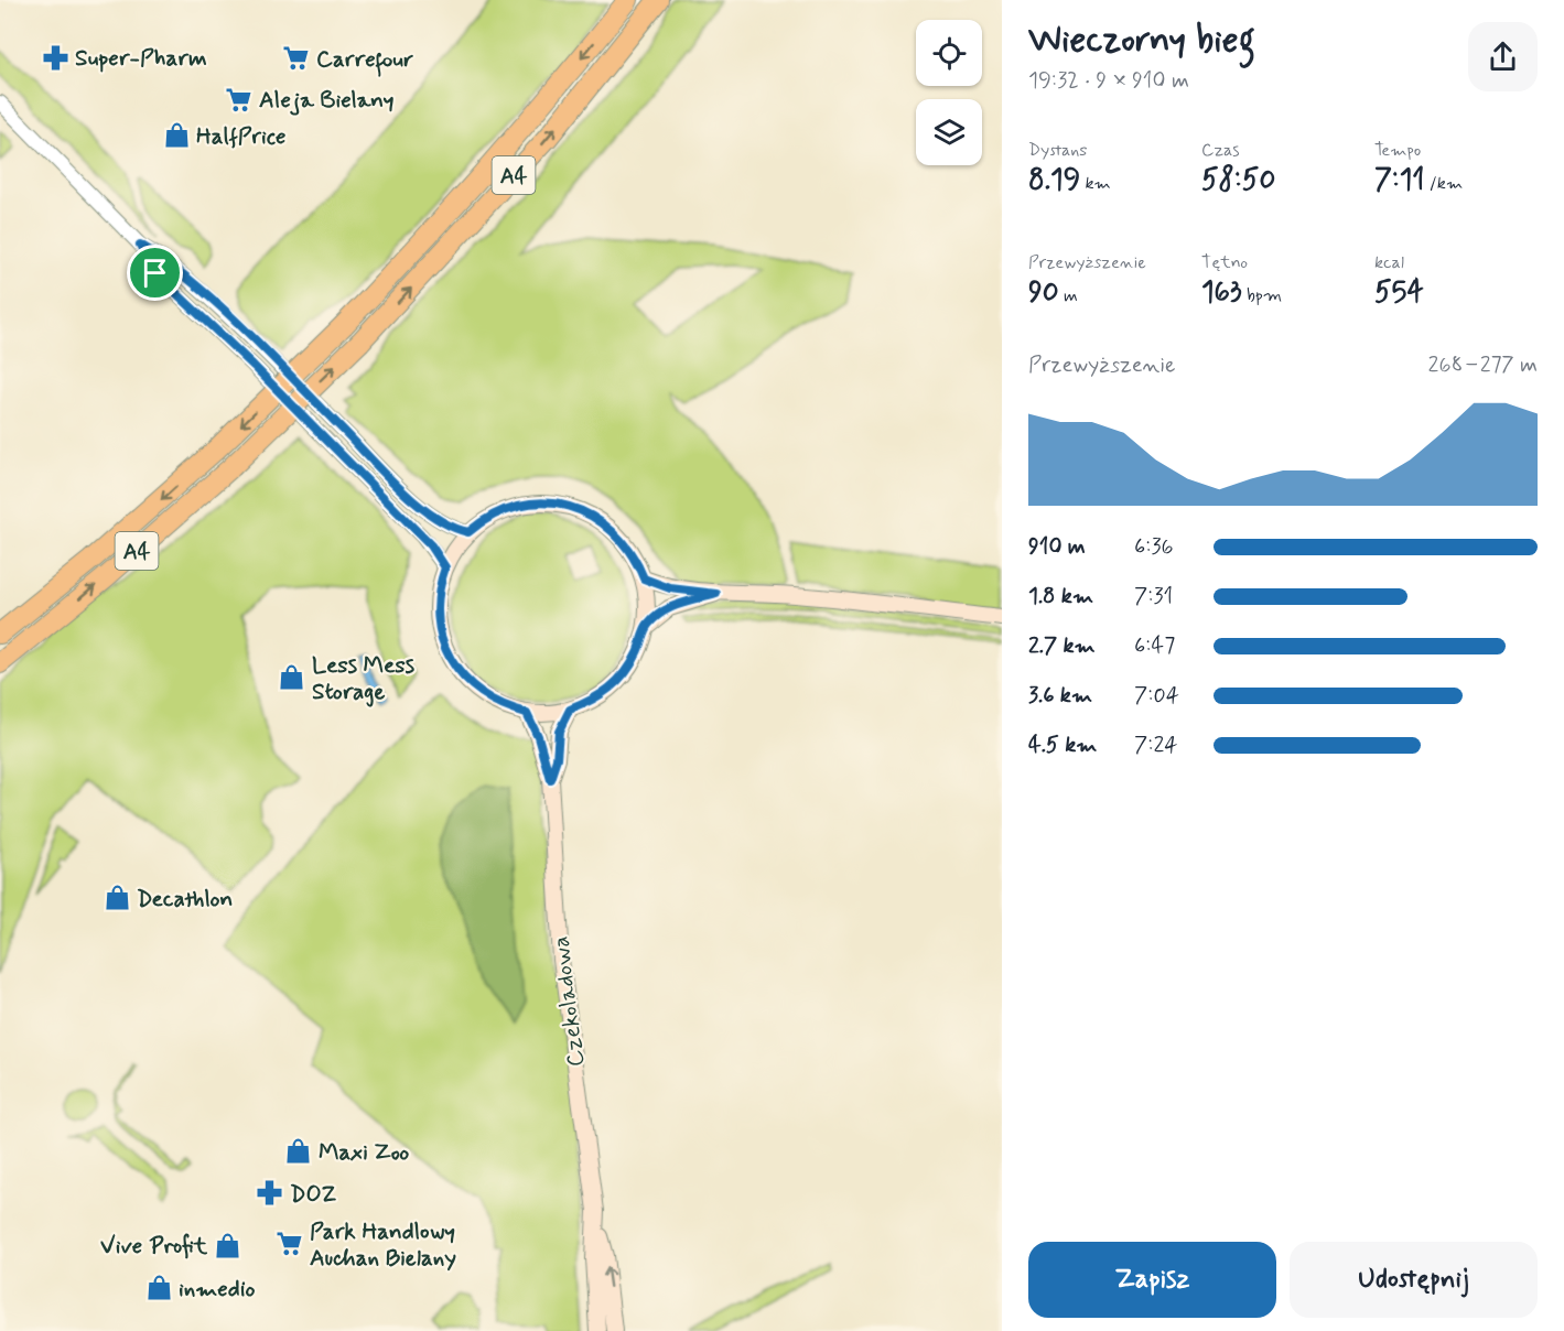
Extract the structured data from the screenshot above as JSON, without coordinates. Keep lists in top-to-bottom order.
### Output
{
  "streets": {
    "highway": ["A4"],
    "main road": ["Czekoladowa"]
  },
  "places": {
    "pharmacy": ["Super-Pharm", "DOZ"],
    "supermarket": ["Carrefour", "Aleja Bielany", "Park Handlowy Auchan Bielany"],
    "shop": [
      "HalfPrice",
      "Less Mess Storage",
      "Decathlon",
      "Maxi Zoo",
      "Vive Profit",
      "inmedio"
    ]
  },
  "page": {
    "heading": ["Wieczorny bieg", "19:32 · 9 × 910 m"],
    "stats": [
      ["Dystans", "8.19 km"],
      ["Czas", "58:50"],
      ["Tempo", "7:11 /km"],
      ["Przewyższenie", "90 m"],
      ["Tętno", "163 bpm"],
      ["kcal", "554"]
    ],
    "chart": ["Przewyższenie", "268–277 m"],
    "list": [
      {
        "name": "910 m",
        "note": "6:36"
      },
      {
        "name": "1.8 km",
        "note": "7:31"
      },
      {
        "name": "2.7 km",
        "note": "6:47"
      },
      {
        "name": "3.6 km",
        "note": "7:04"
      },
      {
        "name": "4.5 km",
        "note": "7:24"
      }
    ],
    "buttons": ["Zapisz", "Udostępnij"]
  }
}
